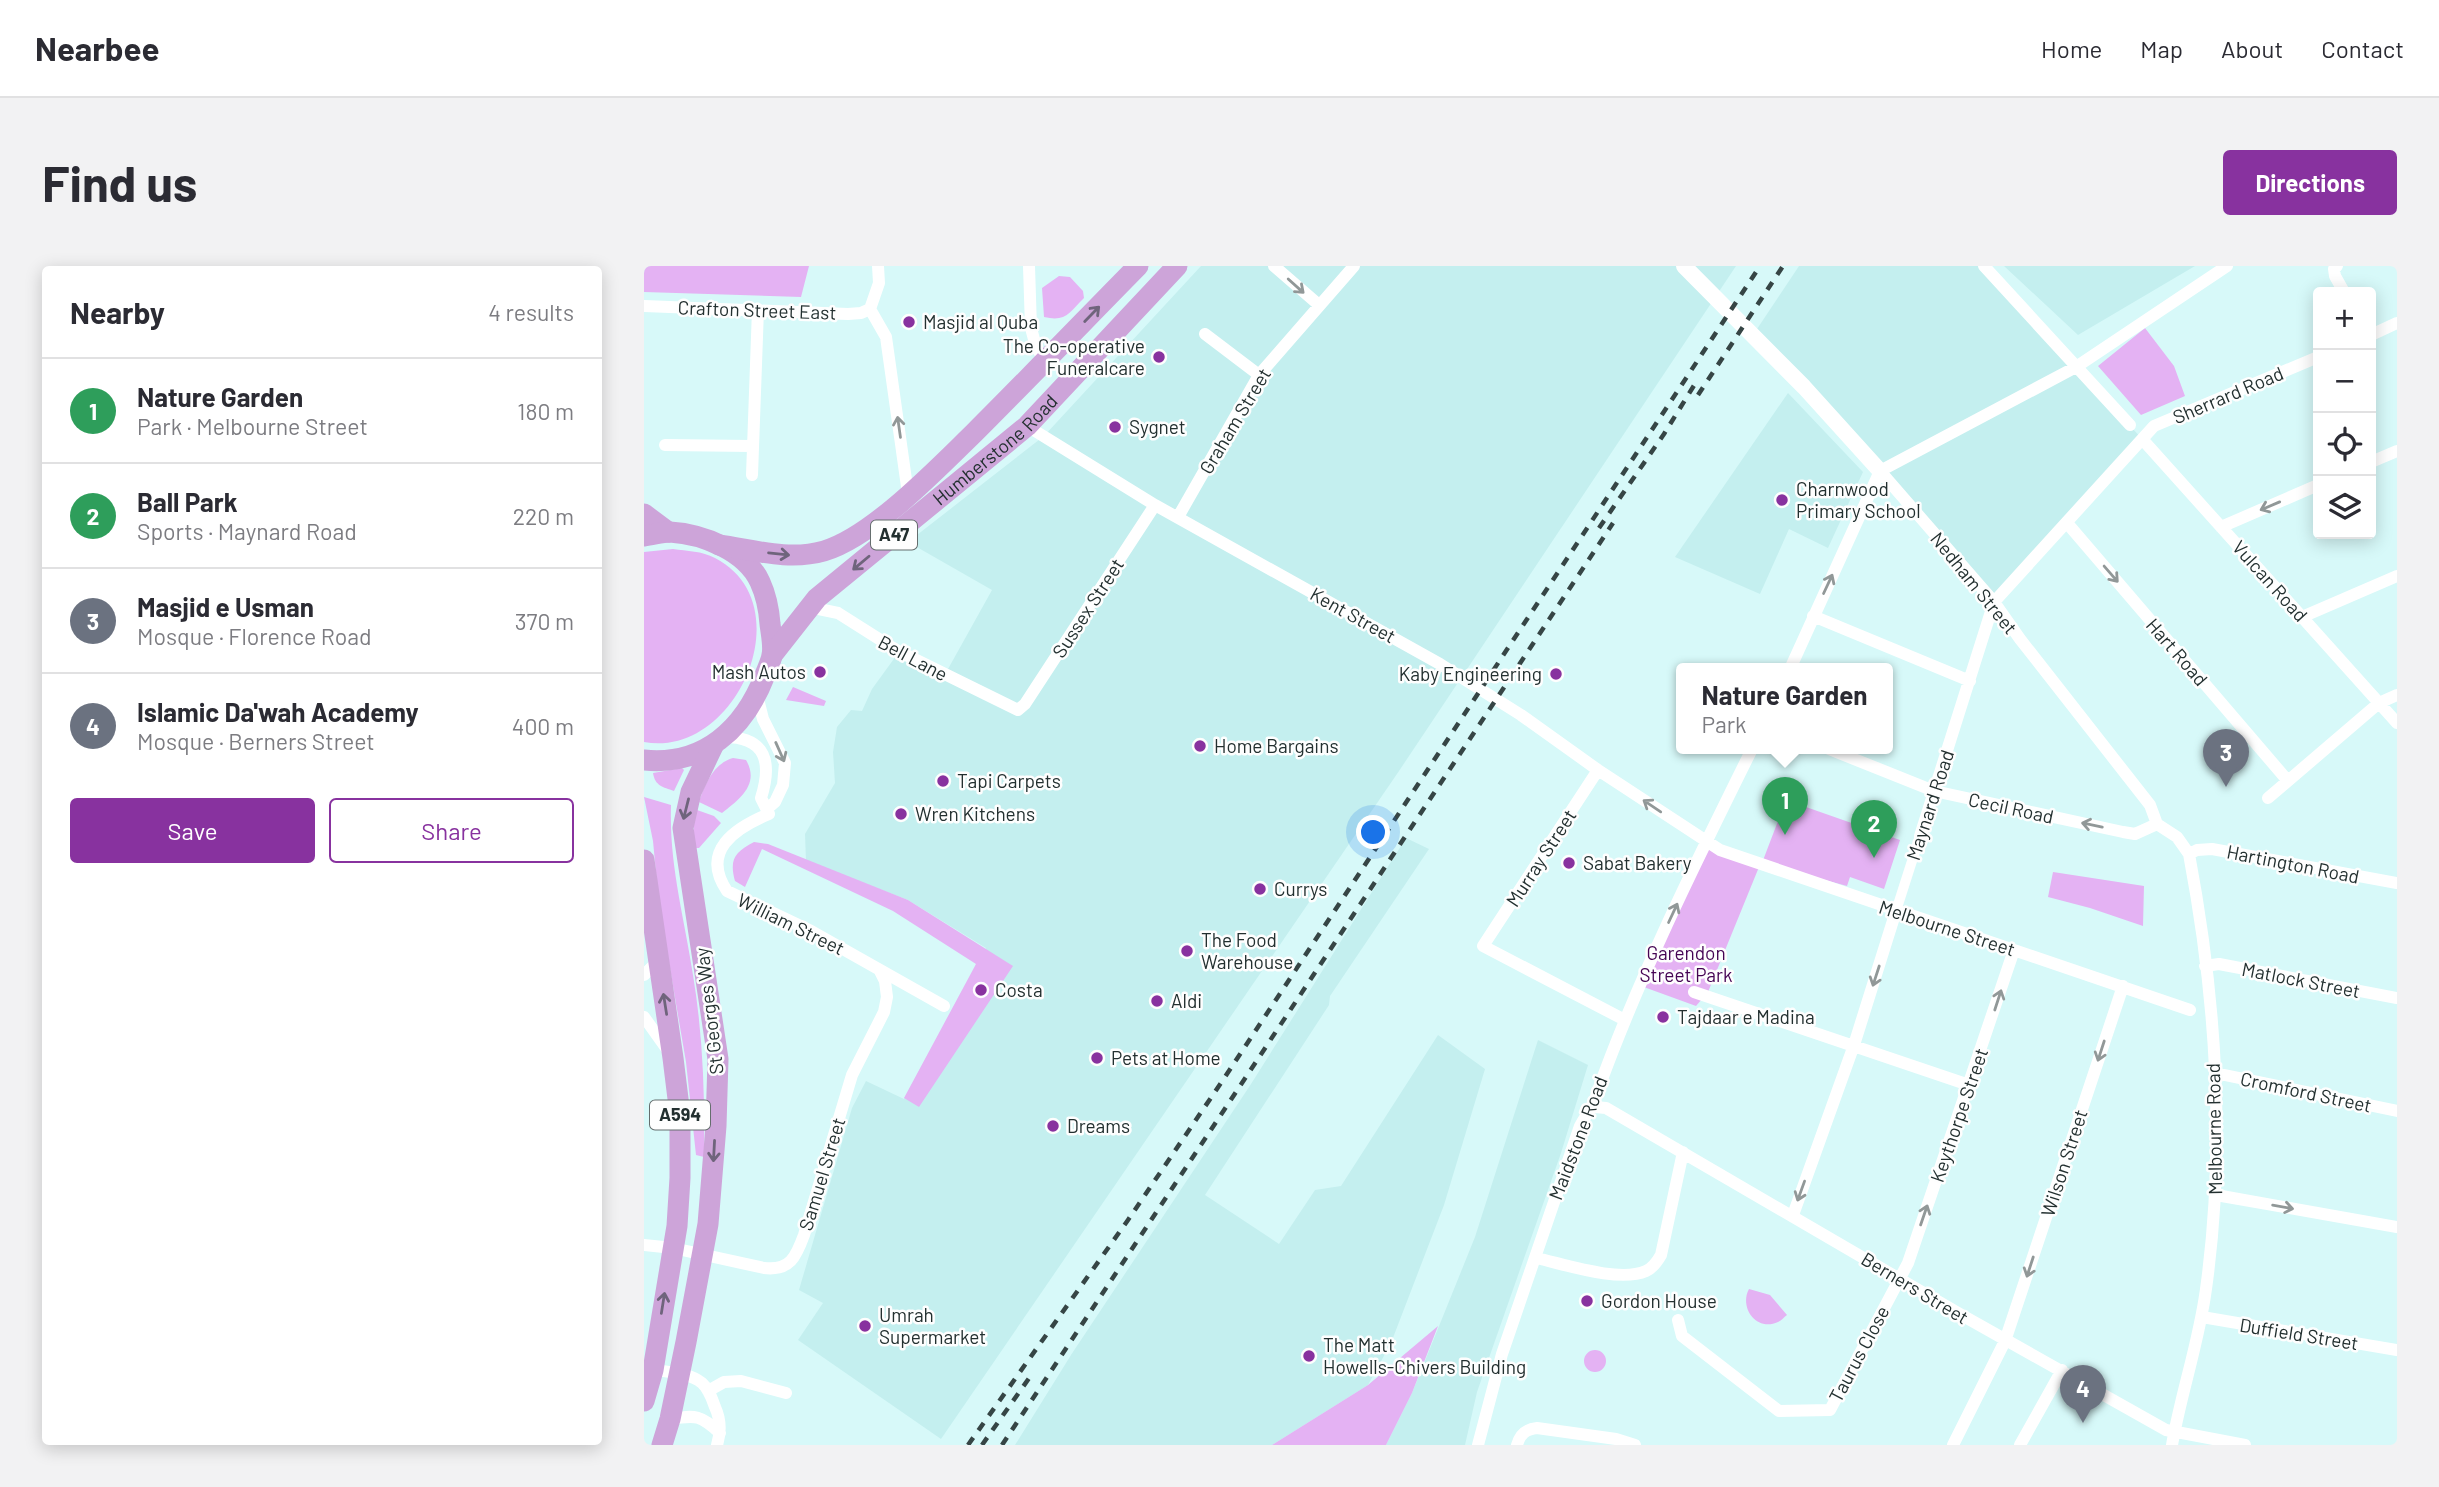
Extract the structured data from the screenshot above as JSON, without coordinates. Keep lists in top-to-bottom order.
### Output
{
  "streets": {
    "main road": [
      "Humberstone Road",
      "A47",
      "St Georges Way",
      "A594"
    ],
    "street": [
      "Crafton Street East",
      "Sherrard Road",
      "Graham Street",
      "Vulcan Road",
      "Nedham Street",
      "Sussex Street",
      "Kent Street",
      "Hart Road",
      "Bell Lane",
      "Maynard Road",
      "Cecil Road",
      "Murray Street",
      "Hartington Road",
      "William Street",
      "Melbourne Street",
      "Matlock Street",
      "Cromford Street",
      "Keythorpe Street",
      "Melbourne Road",
      "Maidstone Road",
      "Wilson Street",
      "Samuel Street",
      "Berners Street",
      "Duffield Street",
      "Taurus Close"
    ]
  },
  "crossings": [
    ["Sherrard Road", "Vulcan Road"],
    ["Sherrard Road", "Maynard Road"],
    ["Graham Street", "Kent Street"],
    ["Humberstone Road", "A47"],
    ["Humberstone Road", "Kent Street"],
    ["Humberstone Road", "Bell Lane"],
    ["Humberstone Road", "St Georges Way"],
    ["A47", "Kent Street"],
    ["Vulcan Road", "Maynard Road"],
    ["Nedham Street", "Maynard Road"],
    ["Nedham Street", "Cecil Road"],
    ["Sussex Street", "Kent Street"],
    ["Sussex Street", "Bell Lane"],
    ["Kent Street", "Murray Street"],
    ["Kent Street", "Melbourne Street"],
    ["Kent Street", "Maidstone Road"],
    ["Hart Road", "Maynard Road"],
    ["Maynard Road", "Cecil Road"],
    ["Maynard Road", "Melbourne Street"],
    ["Maynard Road", "Berners Street"],
    ["Murray Street", "Maidstone Road"],
    ["Hartington Road", "Melbourne Road"],
    ["William Street", "St Georges Way"],
    ["William Street", "Samuel Street"],
    ["Melbourne Street", "Keythorpe Street"],
    ["Melbourne Street", "Maidstone Road"],
    ["Melbourne Street", "Wilson Street"],
    ["Matlock Street", "Melbourne Road"],
    ["St Georges Way", "Samuel Street"],
    ["Cromford Street", "Melbourne Road"],
    ["A594", "Samuel Street"],
    ["Keythorpe Street", "Berners Street"],
    ["Keythorpe Street", "Taurus Close"],
    ["Melbourne Road", "Berners Street"],
    ["Melbourne Road", "Duffield Street"],
    ["Maidstone Road", "Berners Street"],
    ["Wilson Street", "Berners Street"],
    ["Berners Street", "Taurus Close"]
  ],
  "one_way": [
    "Hart Road",
    "Maynard Road",
    "Cecil Road",
    "Keythorpe Street",
    "Wilson Street"
  ],
  "parks": ["Garendon Street Park"],
  "places": [
    "Masjid al Quba",
    "The Co-operative Funeralcare",
    "Sygnet",
    "Charnwood Primary School",
    "Mash Autos",
    "Kaby Engineering",
    "Home Bargains",
    "Tapi Carpets",
    "Wren Kitchens",
    "Sabat Bakery",
    "Currys",
    "The Food Warehouse",
    "Costa",
    "Aldi",
    "Tajdaar e Madina",
    "Pets at Home",
    "Dreams",
    "Gordon House",
    "Umrah Supermarket",
    "The Matt Howells-Chivers Building"
  ],
  "page": {
    "header": "Nearbee",
    "nav": [
      "Home",
      "Map",
      "About",
      "Contact"
    ],
    "buttons": [
      "Directions",
      ["Save", "Share"]
    ],
    "title": "Find us",
    "heading": ["Nearby", "4 results"],
    "map_buttons": ["+", "−"],
    "list": [
      {
        "mark": "1",
        "name": "Nature Garden",
        "note": "Park · Melbourne Street",
        "value": "180 m"
      },
      {
        "mark": "2",
        "name": "Ball Park",
        "note": "Sports · Maynard Road",
        "value": "220 m"
      },
      {
        "mark": "3",
        "name": "Masjid e Usman",
        "note": "Mosque · Florence Road",
        "value": "370 m"
      },
      {
        "mark": "4",
        "name": "Islamic Da'wah Academy",
        "note": "Mosque · Berners Street",
        "value": "400 m"
      }
    ],
    "popup": ["Nature Garden", "Park"],
    "pins": [
      "3",
      "1",
      "2",
      "4"
    ]
  }
}
